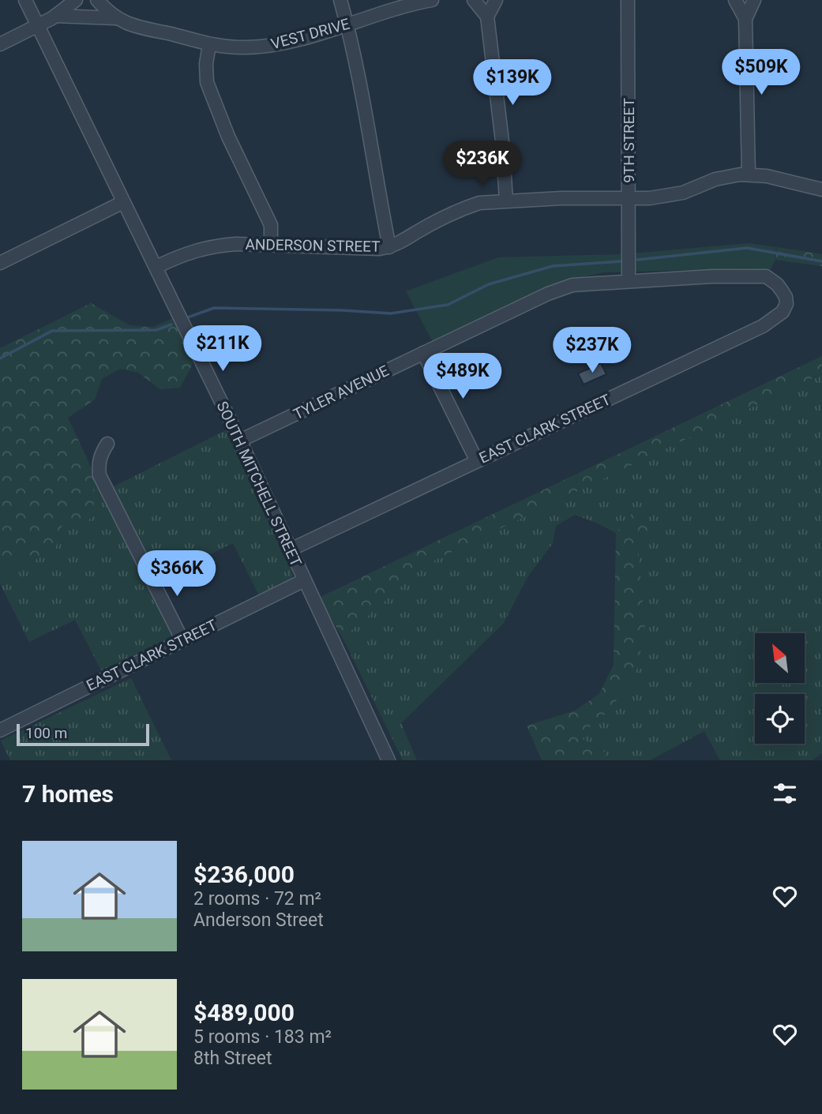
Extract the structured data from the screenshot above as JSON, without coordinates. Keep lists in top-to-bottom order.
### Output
{
  "streets": {
    "street": [
      "VEST DRIVE",
      "9TH STREET",
      "ANDERSON STREET",
      "TYLER AVENUE",
      "EAST CLARK STREET",
      "SOUTH MITCHELL STREET"
    ]
  },
  "crossings": [
    ["9TH STREET", "ANDERSON STREET"],
    ["9TH STREET", "TYLER AVENUE"],
    ["9TH STREET", "EAST CLARK STREET"],
    ["ANDERSON STREET", "SOUTH MITCHELL STREET"],
    ["TYLER AVENUE", "EAST CLARK STREET"],
    ["TYLER AVENUE", "SOUTH MITCHELL STREET"],
    ["EAST CLARK STREET", "SOUTH MITCHELL STREET"]
  ],
  "scale_bar": "100 m",
  "north": "top left",
  "page": {
    "price": [
      "$509K",
      "$139K",
      "$236K",
      "$211K",
      "$237K",
      "$489K",
      "$366K"
    ],
    "scale": "100 m",
    "heading": "7 homes",
    "list": [
      {
        "name": "$236,000",
        "note": "2 rooms · 72 m² · Anderson Street"
      },
      {
        "name": "$489,000",
        "note": "5 rooms · 183 m² · 8th Street"
      }
    ]
  }
}
